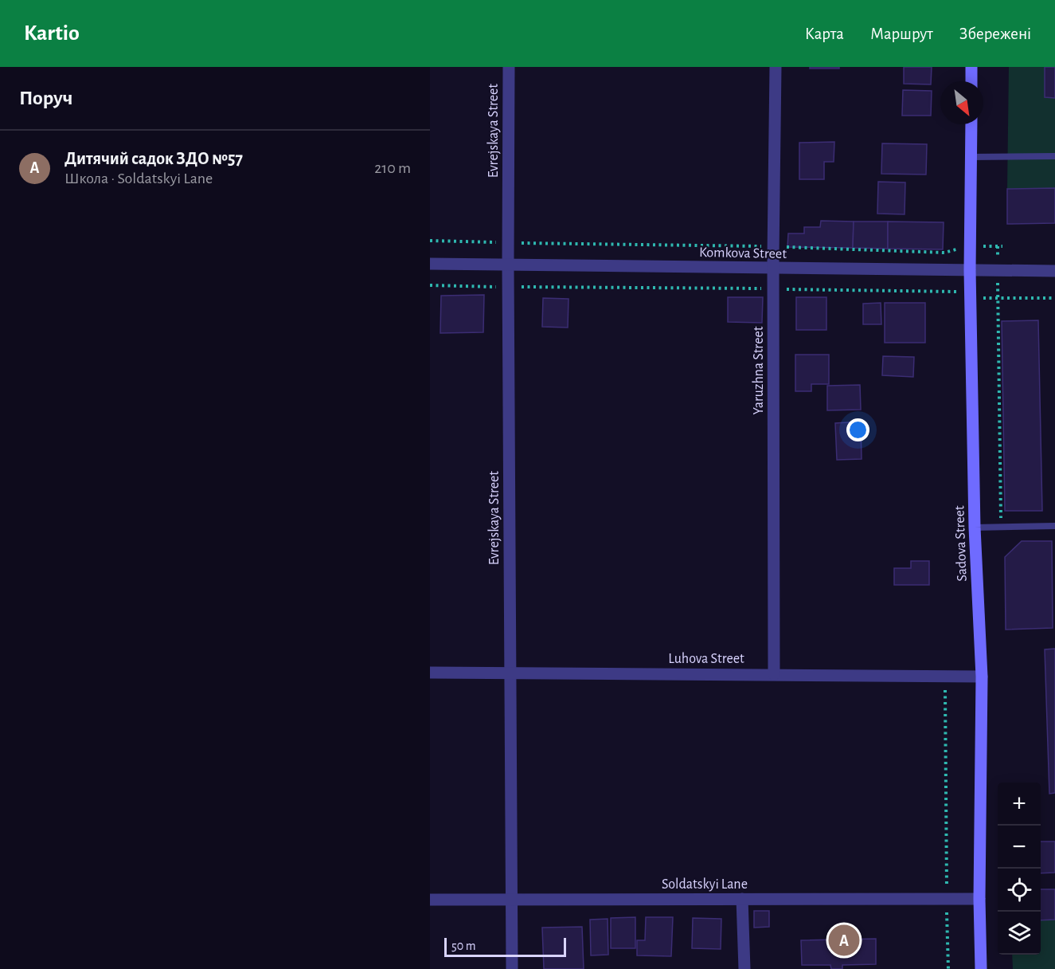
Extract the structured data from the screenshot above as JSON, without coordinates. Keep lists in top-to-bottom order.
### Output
{
  "streets": {
    "street": [
      "Evrejskaya Street",
      "Komkova Street",
      "Yaruzhna Street",
      "Sadova Street",
      "Luhova Street",
      "Soldatskyi Lane"
    ]
  },
  "crossings": [
    ["Evrejskaya Street", "Komkova Street"],
    ["Evrejskaya Street", "Luhova Street"],
    ["Evrejskaya Street", "Soldatskyi Lane"],
    ["Komkova Street", "Yaruzhna Street"],
    ["Komkova Street", "Sadova Street"],
    ["Yaruzhna Street", "Luhova Street"],
    ["Sadova Street", "Luhova Street"],
    ["Sadova Street", "Soldatskyi Lane"]
  ],
  "scale_bar": "50 m",
  "north": "bottom right",
  "page": {
    "header": "Kartio",
    "nav": ["Карта", "Маршрут", "Збережені"],
    "heading": "Поруч",
    "list": [
      {
        "mark": "A",
        "name": "Дитячий садок ЗДО №57",
        "note": "Школа · Soldatskyi Lane",
        "value": "210 m"
      }
    ],
    "map_buttons": ["+", "−"],
    "pins": "A",
    "scale": "50 m"
  }
}
